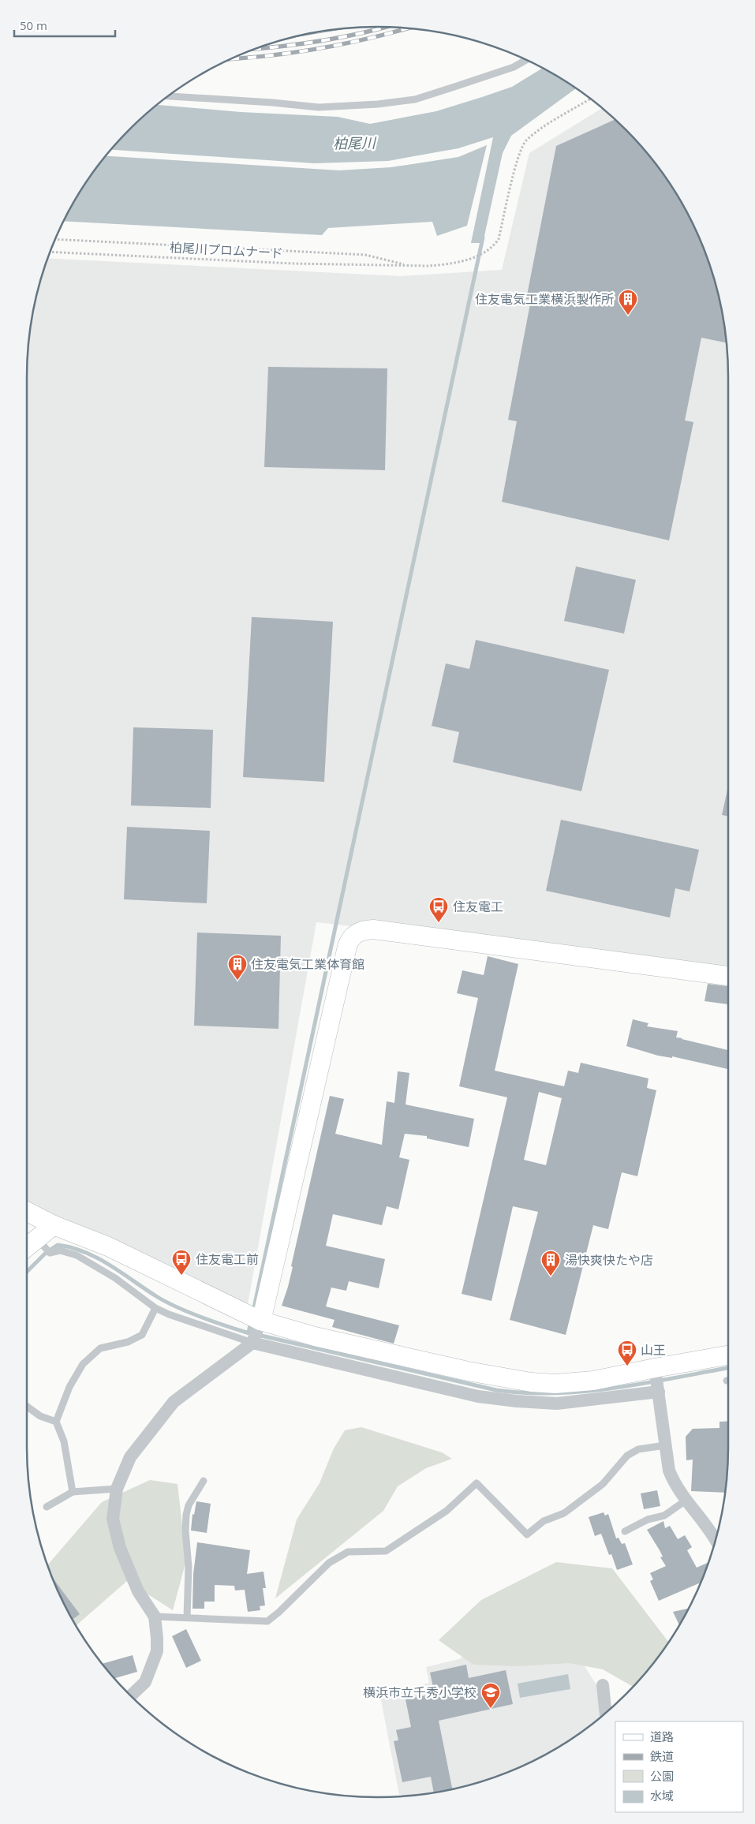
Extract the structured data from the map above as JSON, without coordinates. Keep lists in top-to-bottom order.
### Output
{
  "streets": {
    "path": ["柏尾川プロムナード"]
  },
  "water": ["柏尾川"],
  "places": {
    "building": ["住友電気工業横浜製作所", "住友電気工業体育館", "湯快爽快たや店"],
    "bus stop": ["住友電工", "住友電工前", "山王"],
    "school or university": ["横浜市立千秀小学校"]
  },
  "legend": [
    "道路",
    "鉄道",
    "公園",
    "水域"
  ],
  "scale_bar": "50 m"
}
